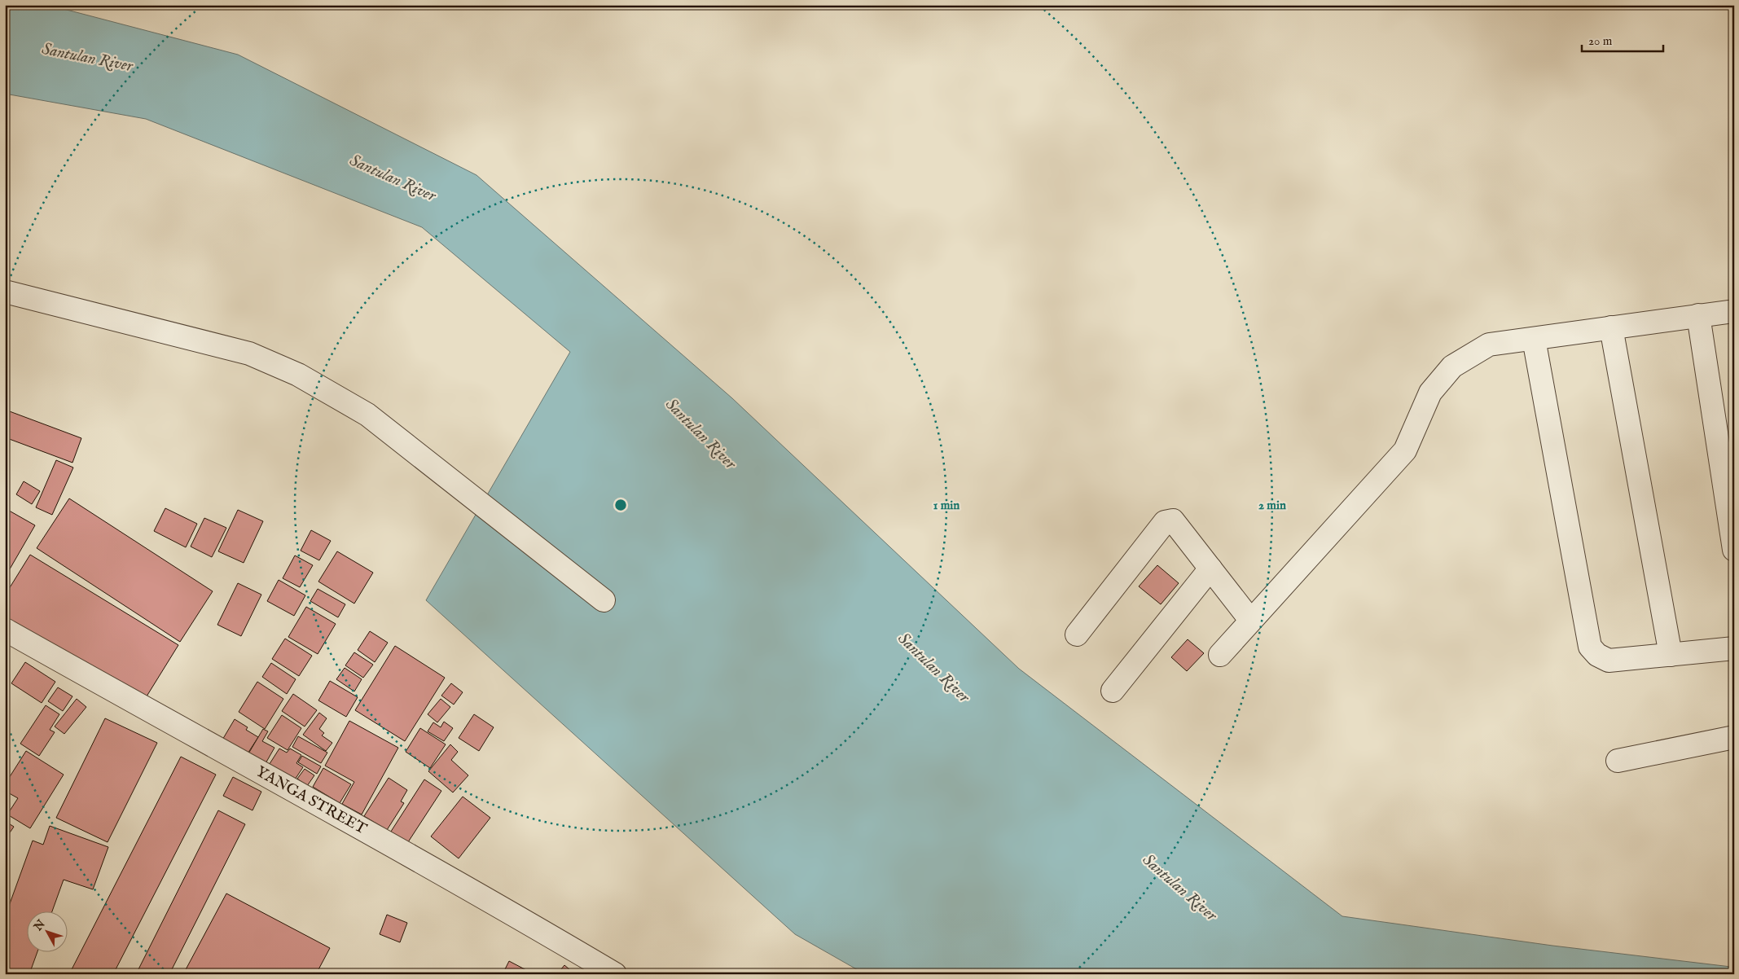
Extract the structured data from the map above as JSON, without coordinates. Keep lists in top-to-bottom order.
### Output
{
  "streets": {
    "street": ["YANGA STREET"]
  },
  "water": ["Santulan River"],
  "scale_bar": "20 m",
  "north": "top left",
  "rings": ["1 min", "2 min"]
}
